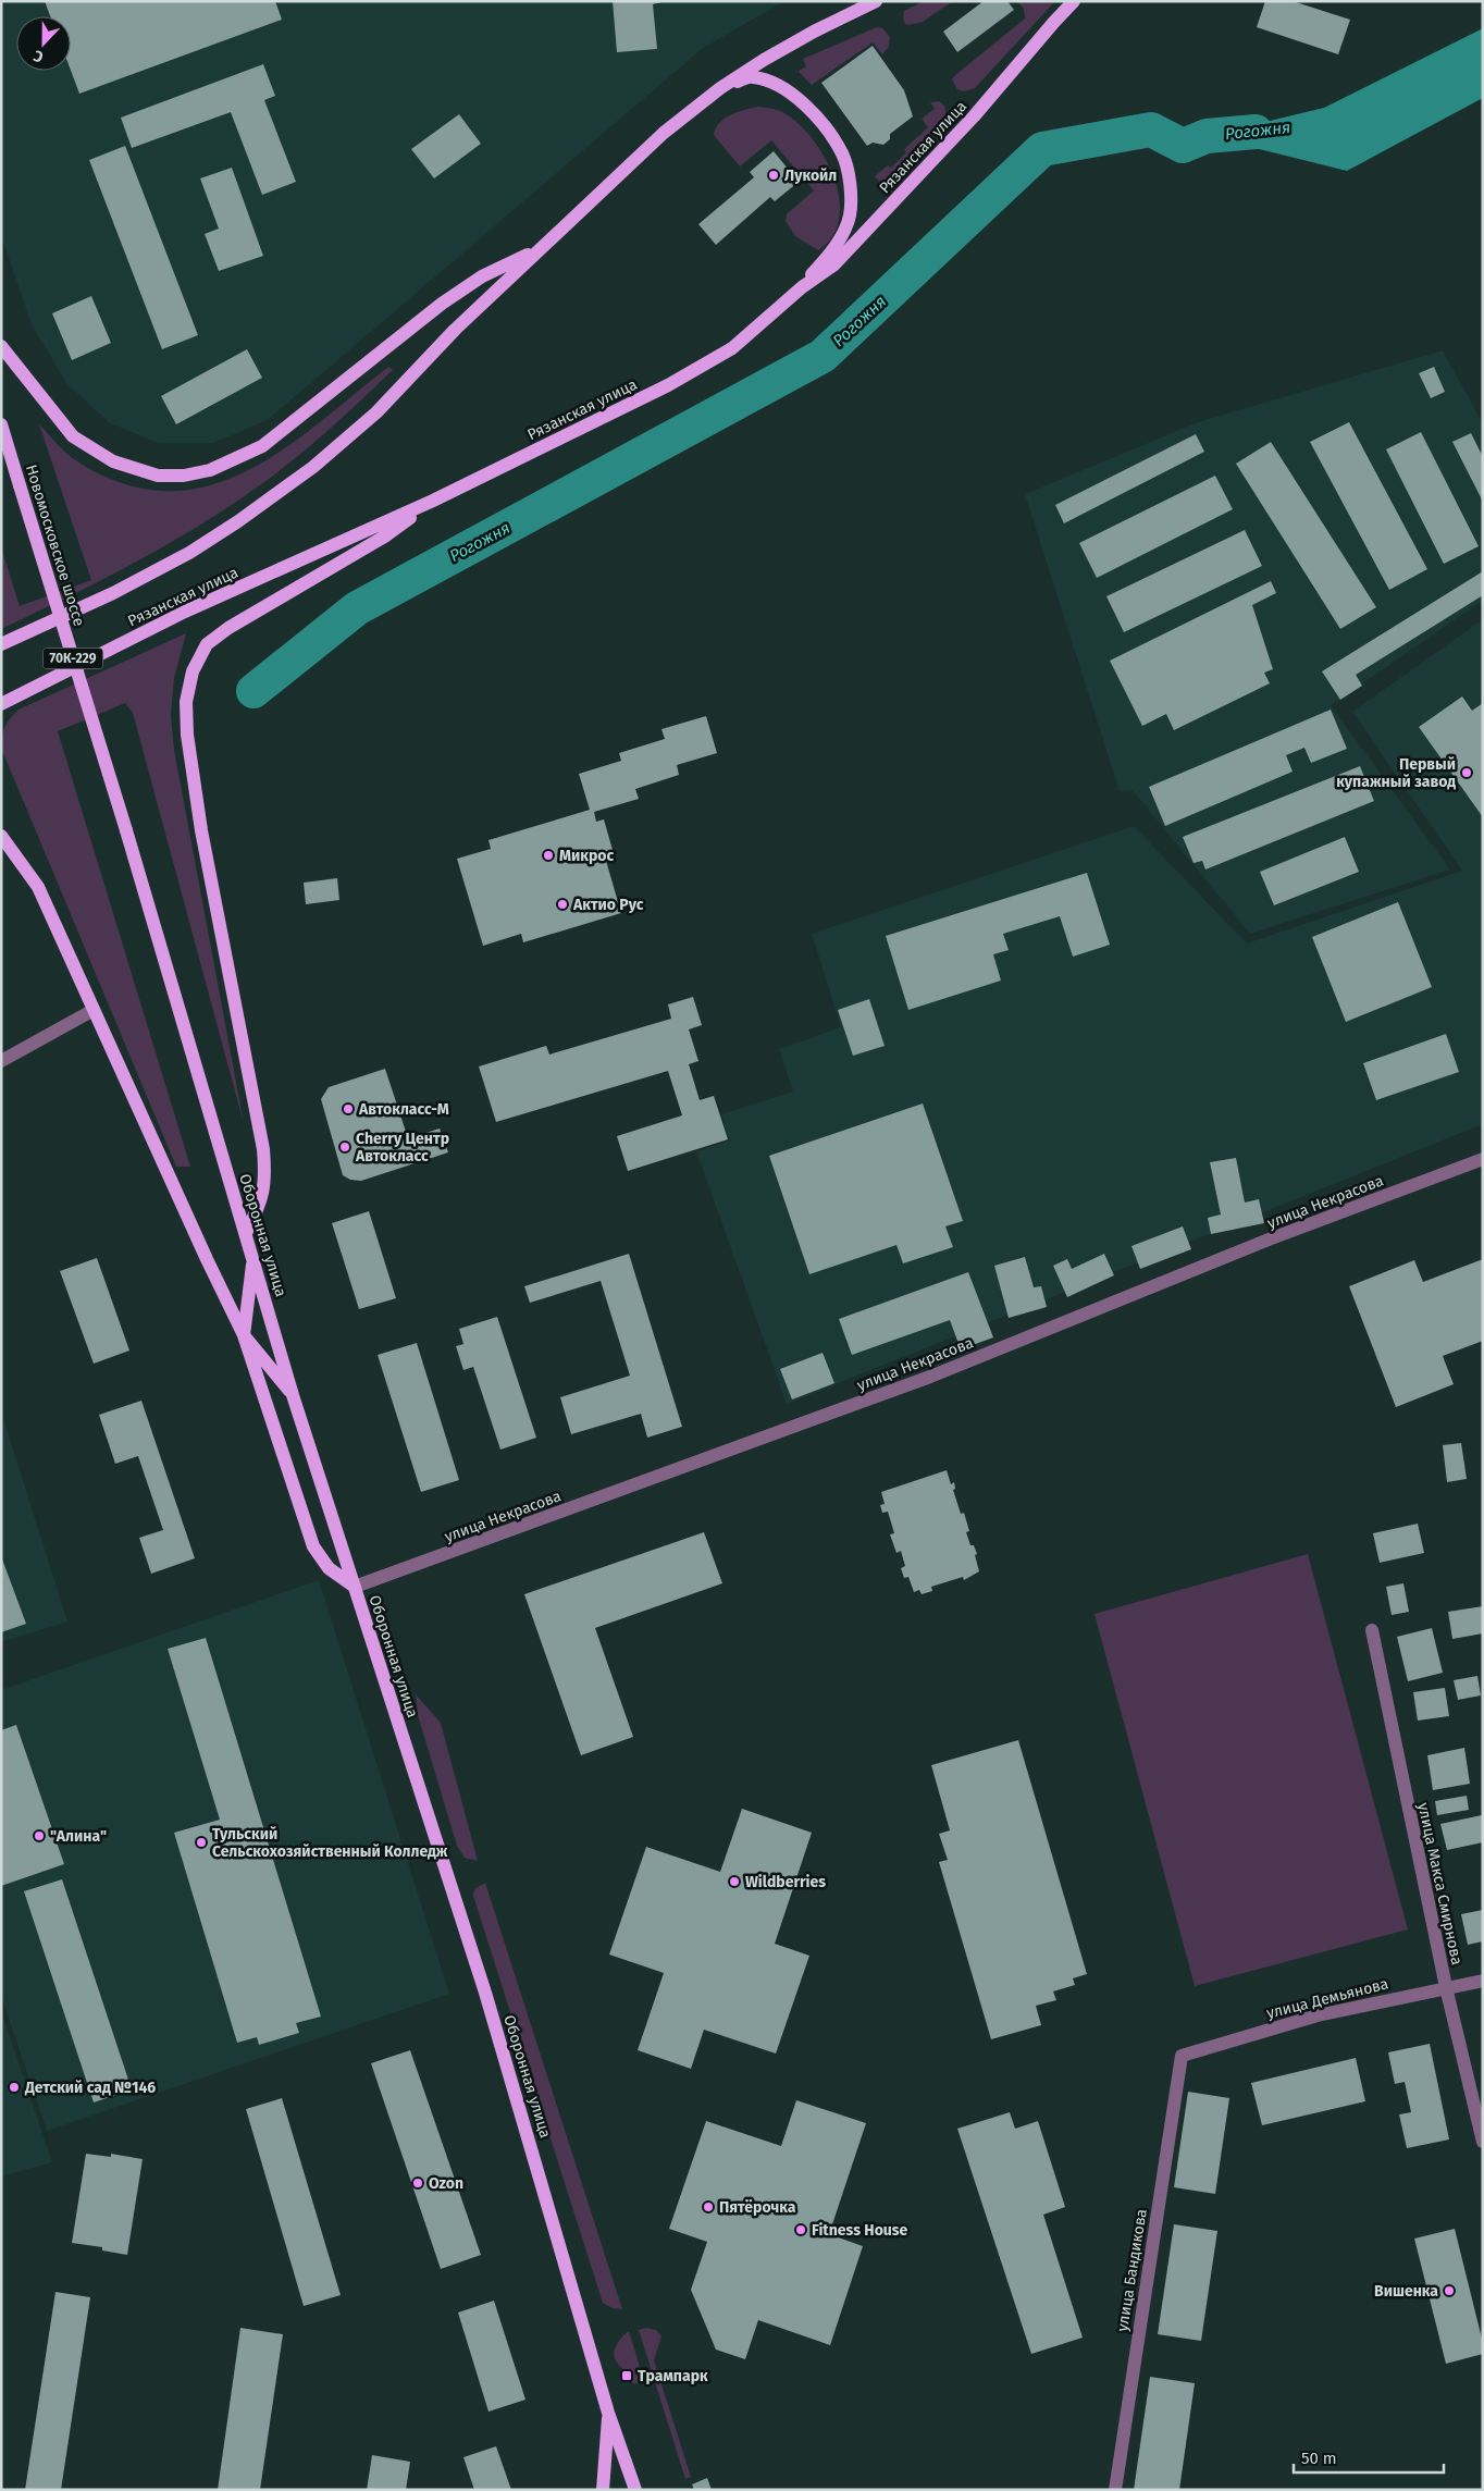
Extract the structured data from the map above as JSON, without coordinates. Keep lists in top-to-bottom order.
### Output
{
  "streets": {
    "main road": [
      "Рязанская улица",
      "Новомосковское шоссе",
      "70К-229",
      "Оборонная улица"
    ],
    "street": [
      "улица Некрасова",
      "улица Макса Смирнова",
      "улица Демьянова",
      "улица Бандикова"
    ]
  },
  "crossings": [
    ["Новомосковское шоссе", "Оборонная улица"],
    ["улица Некрасова", "Оборонная улица"],
    ["улица Макса Смирнова", "улица Демьянова"],
    ["улица Демьянова", "улица Бандикова"]
  ],
  "water": ["Рогожня"],
  "places": {
    "other": [
      "Лукойл",
      "Первый купажный завод",
      "Микрос",
      "Актио Рус",
      "Автокласс-М",
      "Cherry Центр Автокласс",
      "\"Алина\"",
      "Тульский Сельскохозяйственный Колледж",
      "Wildberries",
      "Детский сад №146",
      "Ozon",
      "Пятёрочка",
      "Fitness House",
      "Вишенка"
    ],
    "transit": ["Трампарк"]
  },
  "scale_bar": "50 m",
  "north": "bottom"
}
